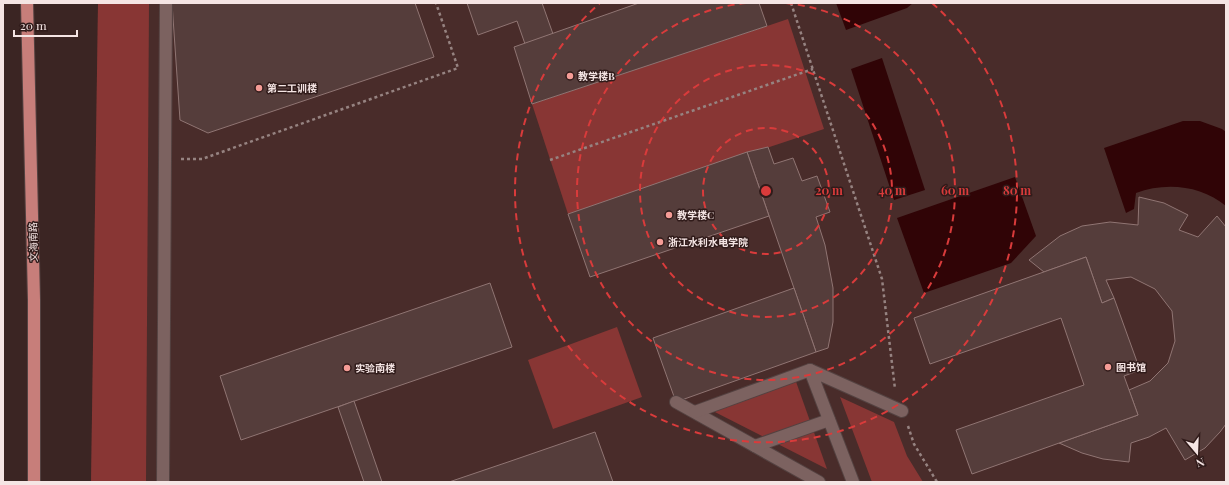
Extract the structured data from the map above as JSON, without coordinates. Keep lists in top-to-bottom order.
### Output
{
  "streets": {
    "main road": ["文海南路"]
  },
  "places": [
    "教学楼B",
    "第二工训楼",
    "教学楼C",
    "浙江水利水电学院",
    "图书馆",
    "实验南楼"
  ],
  "scale_bar": "20 m",
  "north": "bottom",
  "rings": [
    "20 m",
    "40 m",
    "60 m",
    "80 m"
  ]
}
